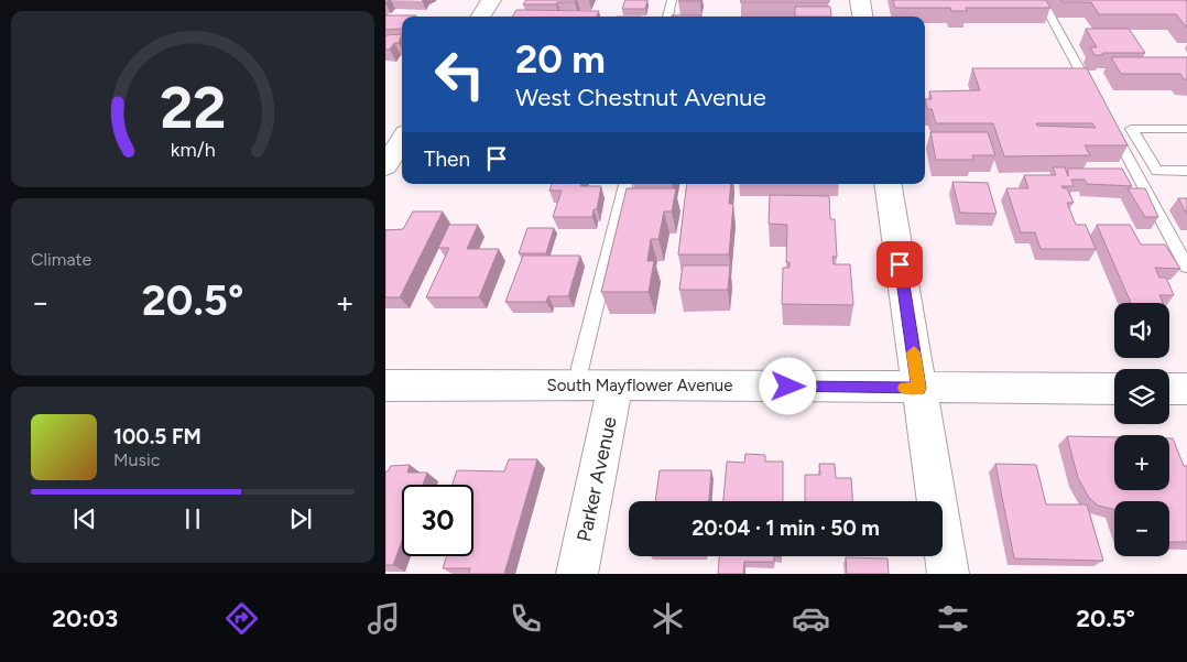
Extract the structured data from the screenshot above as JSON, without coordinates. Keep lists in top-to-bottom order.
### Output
{
  "streets": {
    "street": ["South Mayflower Avenue", "Parker Avenue"]
  },
  "crossings": [
    ["South Mayflower Avenue", "Parker Avenue"]
  ],
  "page": {
    "turn": ["20 m", "West Chestnut Avenue"],
    "then": "Then",
    "tile": "Climate",
    "heat": ["−", "20.5°", "+"],
    "map_buttons": ["+", "−"],
    "song": ["100.5 FM", "Music"],
    "limit": "30",
    "trip": "20:04 · 1 min · 50 m",
    "tabs": ["20:03", "20.5°"],
    "gauge": ["22", "km/h"]
  }
}
